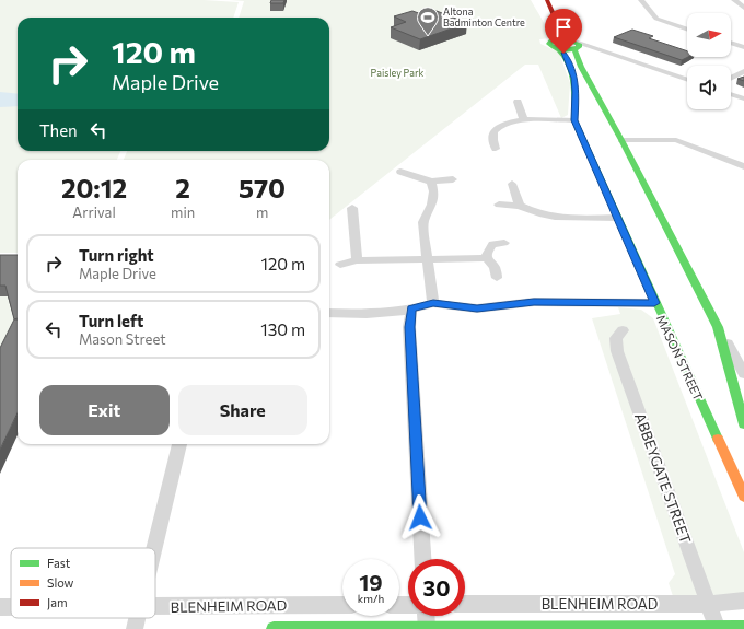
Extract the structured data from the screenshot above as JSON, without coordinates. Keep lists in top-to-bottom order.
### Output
{
  "streets": {
    "street": ["MASON STREET", "ABBEYGATE STREET", "BLENHEIM ROAD"]
  },
  "crossings": [
    ["ABBEYGATE STREET", "BLENHEIM ROAD"]
  ],
  "parks": ["Paisley Park"],
  "places": {
    "sports": ["Altona Badminton Centre"]
  },
  "legend": ["Fast", "Slow", "Jam"],
  "north": "right",
  "page": {
    "turn": ["120 m", "Maple Drive"],
    "then": "Then",
    "eta": [
      "20:12",
      "Arrival",
      "2",
      "min",
      "570",
      "m"
    ],
    "list": [
      {
        "name": "Turn right",
        "note": "Maple Drive",
        "value": "120 m"
      },
      {
        "name": "Turn left",
        "note": "Mason Street",
        "value": "130 m"
      }
    ],
    "buttons": ["Exit", "Share"],
    "speed": "19 km/h",
    "limit": "30"
  }
}
